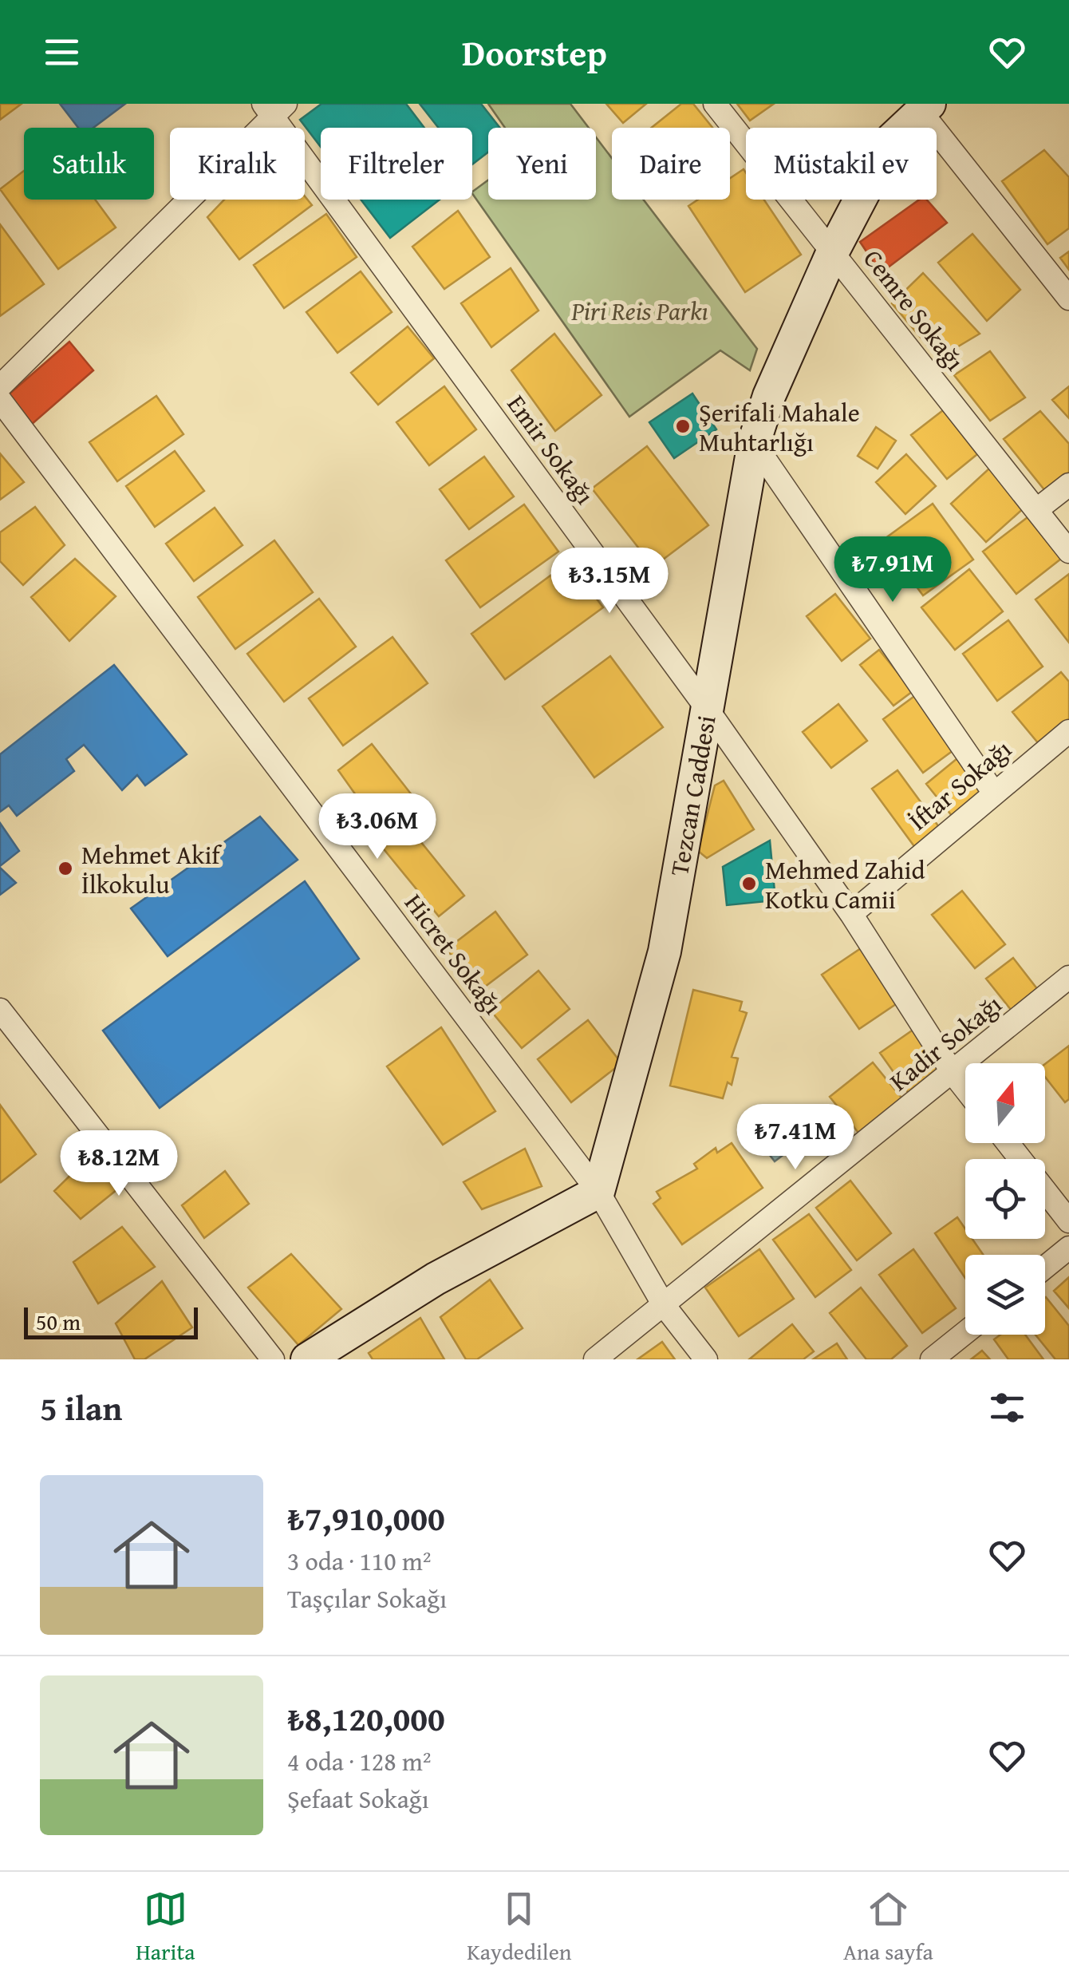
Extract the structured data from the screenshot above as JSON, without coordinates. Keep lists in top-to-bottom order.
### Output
{
  "streets": {
    "street": [
      "Cemre Sokağı",
      "Emir Sokağı",
      "İftar Sokağı",
      "Tezcan Caddesi",
      "Hicret Sokağı",
      "Kadir Sokağı"
    ]
  },
  "crossings": [
    ["Cemre Sokağı", "Tezcan Caddesi"],
    ["Emir Sokağı", "İftar Sokağı"],
    ["Emir Sokağı", "Tezcan Caddesi"],
    ["Emir Sokağı", "Kadir Sokağı"],
    ["Tezcan Caddesi", "Hicret Sokağı"],
    ["Hicret Sokağı", "Kadir Sokağı"]
  ],
  "parks": ["Piri Reis Parkı"],
  "places": ["Şerifali Mahale Muhtarlığı", "Mehmet Akif İlkokulu", "Mehmed Zahid Kotku Camii"],
  "scale_bar": "50 m",
  "north": "top",
  "page": {
    "header": "Doorstep",
    "chip": [
      "Satılık",
      "Kiralık",
      "Filtreler",
      "Yeni",
      "Daire",
      "Müstakil ev"
    ],
    "price": [
      "₺7.91M",
      "₺3.15M",
      "₺3.06M",
      "₺7.41M",
      "₺8.12M"
    ],
    "scale": "50 m",
    "heading": "5 ilan",
    "list": [
      {
        "name": "₺7,910,000",
        "note": "3 oda · 110 m² · Taşçılar Sokağı"
      },
      {
        "name": "₺8,120,000",
        "note": "4 oda · 128 m² · Şefaat Sokağı"
      }
    ],
    "tabs": ["Harita", "Kaydedilen", "Ana sayfa"]
  }
}
